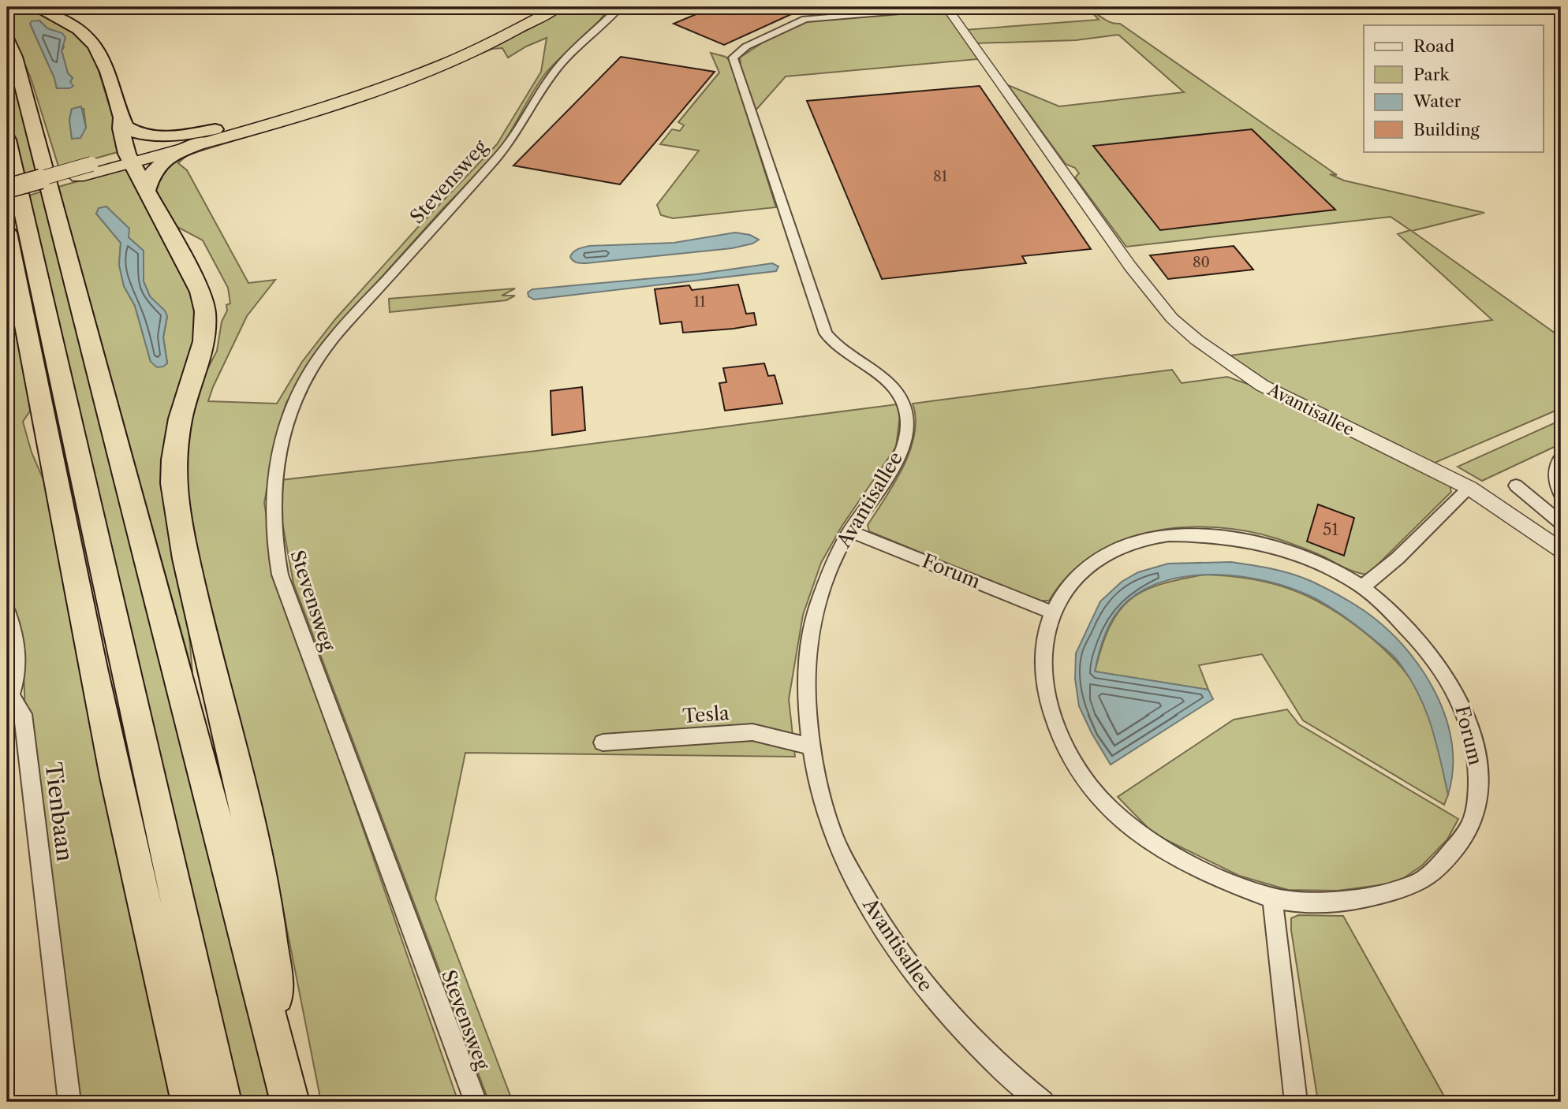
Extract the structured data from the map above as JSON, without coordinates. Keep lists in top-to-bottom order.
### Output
{
  "streets": {
    "street": [
      "Stevensweg",
      "Avantisallee",
      "Forum",
      "Tesla",
      "Tienbaan"
    ]
  },
  "crossings": [
    ["Avantisallee", "Forum"],
    ["Avantisallee", "Tesla"]
  ],
  "house_numbers": [
    "81",
    "80",
    "11",
    "51"
  ],
  "legend": [
    "Road",
    "Park",
    "Water",
    "Building"
  ]
}
